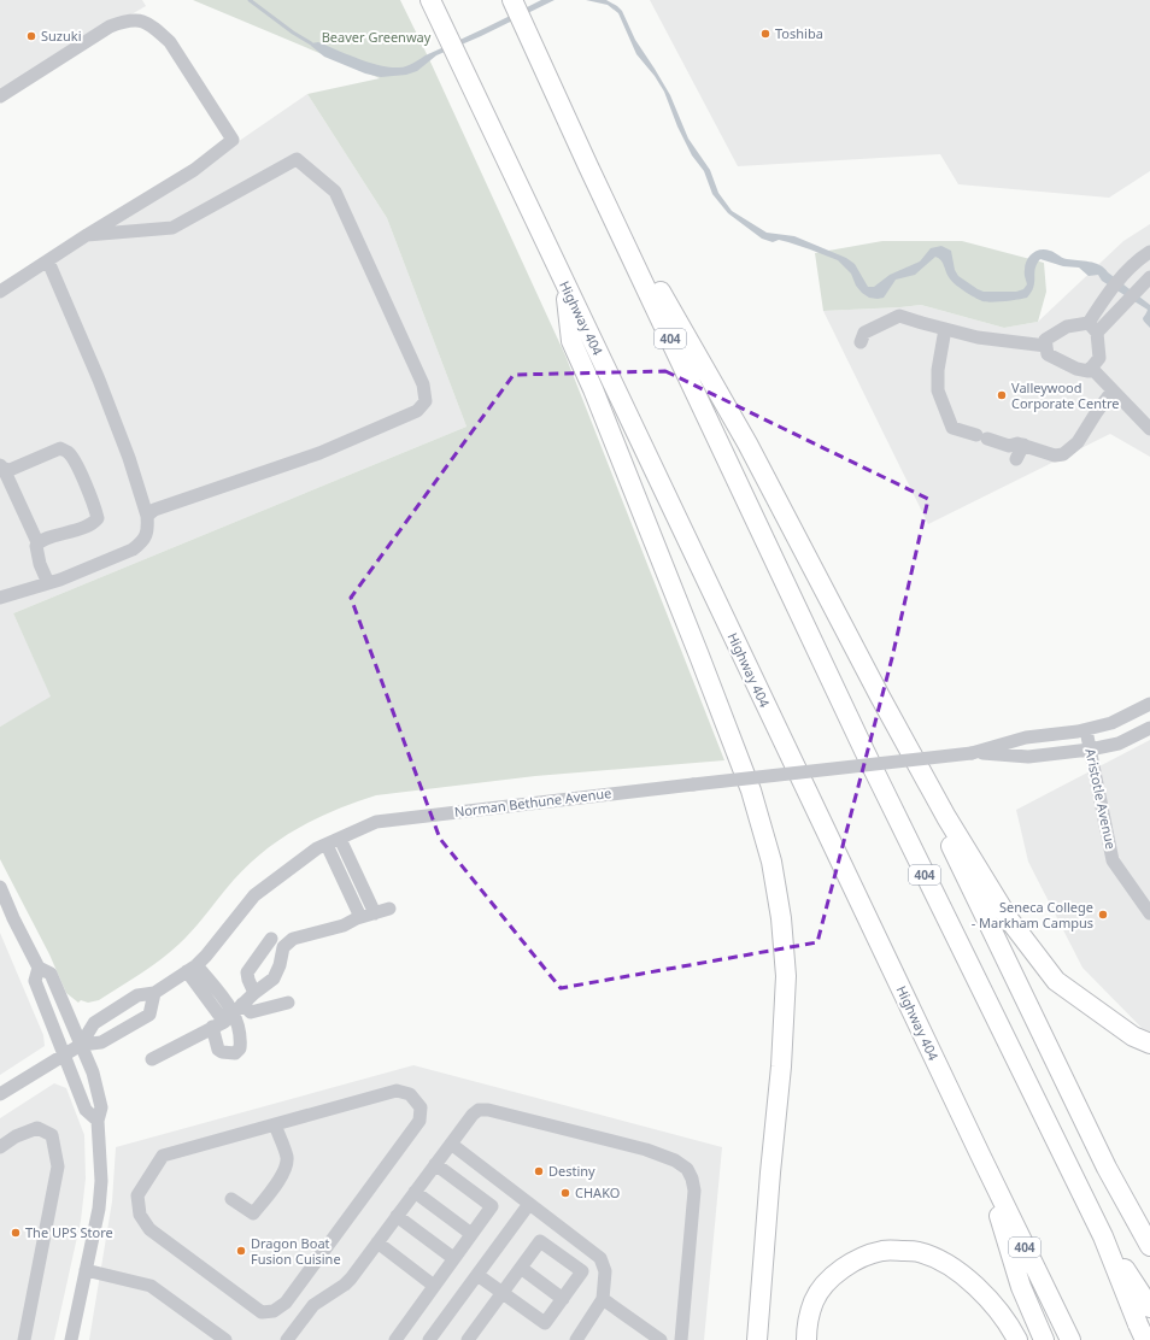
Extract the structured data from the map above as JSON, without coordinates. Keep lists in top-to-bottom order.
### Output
{
  "streets": {
    "highway": ["Highway 404", "404"],
    "street": ["Aristotle Avenue", "Norman Bethune Avenue"]
  },
  "crossings": [
    ["Aristotle Avenue", "Norman Bethune Avenue"]
  ],
  "parks": ["Beaver Greenway"],
  "places": [
    "Toshiba",
    "Suzuki",
    "Valleywood Corporate Centre",
    "Seneca College - Markham Campus",
    "Destiny",
    "CHAKO",
    "The UPS Store",
    "Dragon Boat Fusion Cuisine"
  ]
}
